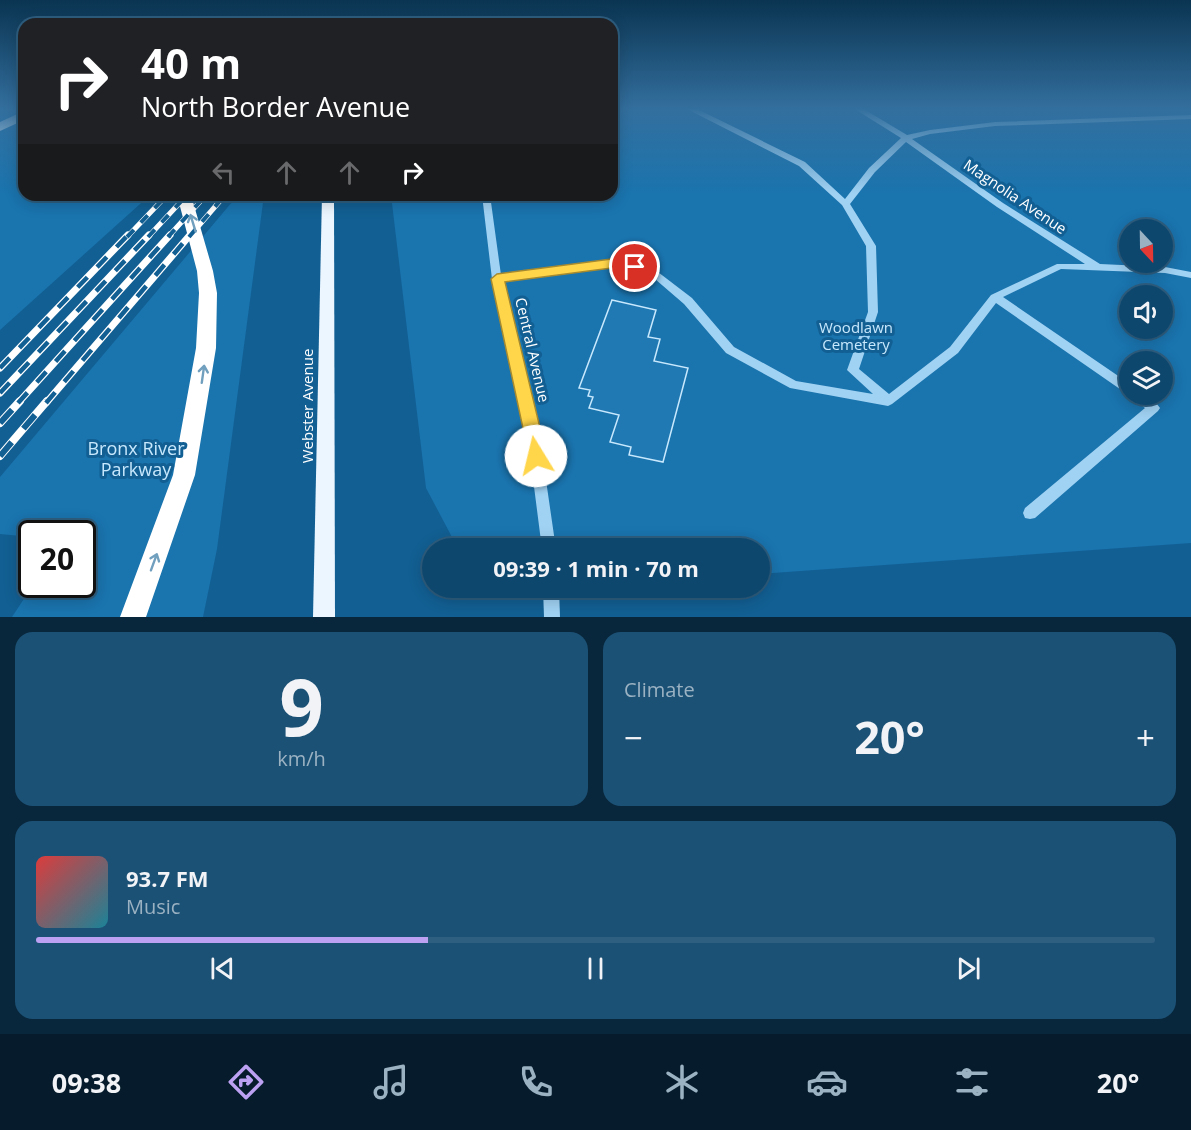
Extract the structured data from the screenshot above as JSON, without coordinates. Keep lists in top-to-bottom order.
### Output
{
  "streets": {
    "main road": ["Webster Avenue"],
    "lane": ["Magnolia Avenue", "Central Avenue"]
  },
  "parks": ["Woodlawn Cemetery", "Bronx River Parkway"],
  "north": "bottom",
  "page": {
    "turn": ["40 m", "North Border Avenue"],
    "limit": "20",
    "trip": "09:39 · 1 min · 70 m",
    "tile": [
      ["9", "km/h"],
      "Climate"
    ],
    "heat": ["−", "20°", "+"],
    "song": ["93.7 FM", "Music"],
    "tabs": ["09:38", "20°"]
  }
}
